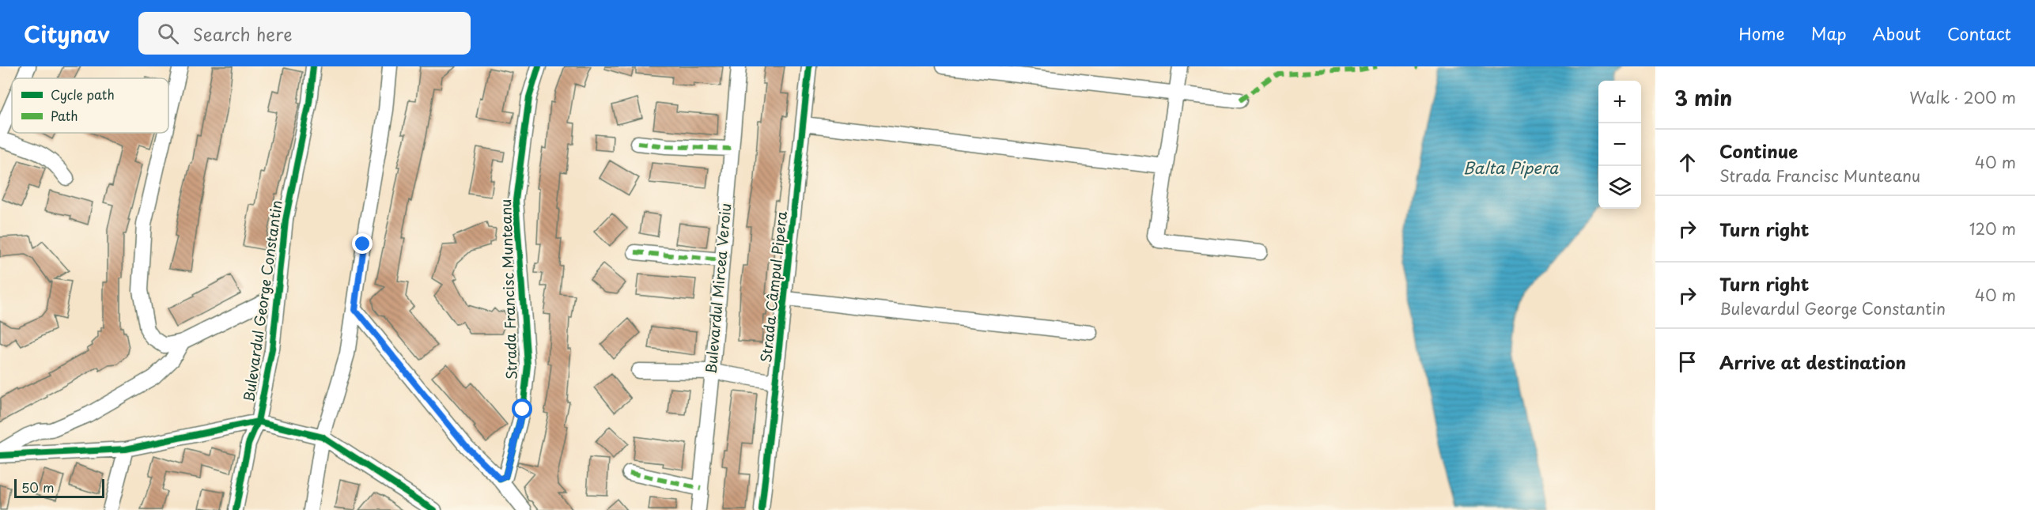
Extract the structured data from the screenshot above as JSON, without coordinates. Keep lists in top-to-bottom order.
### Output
{
  "streets": {
    "street": [
      "Strada Câmpul Pipera",
      "Bulevardul Mircea Veroiu",
      "Strada Francisc Munteanu",
      "Bulevardul George Constantin"
    ]
  },
  "water": ["Balta Pipera"],
  "legend": ["Cycle path", "Path"],
  "scale_bar": "50 m",
  "page": {
    "header": "Citynav",
    "search": "Search here",
    "nav": [
      "Home",
      "Map",
      "About",
      "Contact"
    ],
    "heading": ["3 min", "Walk · 200 m"],
    "map_buttons": ["+", "−"],
    "list": [
      ["Continue", "Strada Francisc Munteanu", "40 m"],
      ["Turn right", "120 m"],
      ["Turn right", "Bulevardul George Constantin", "40 m"],
      "Arrive at destination"
    ],
    "scale": "50 m"
  }
}
